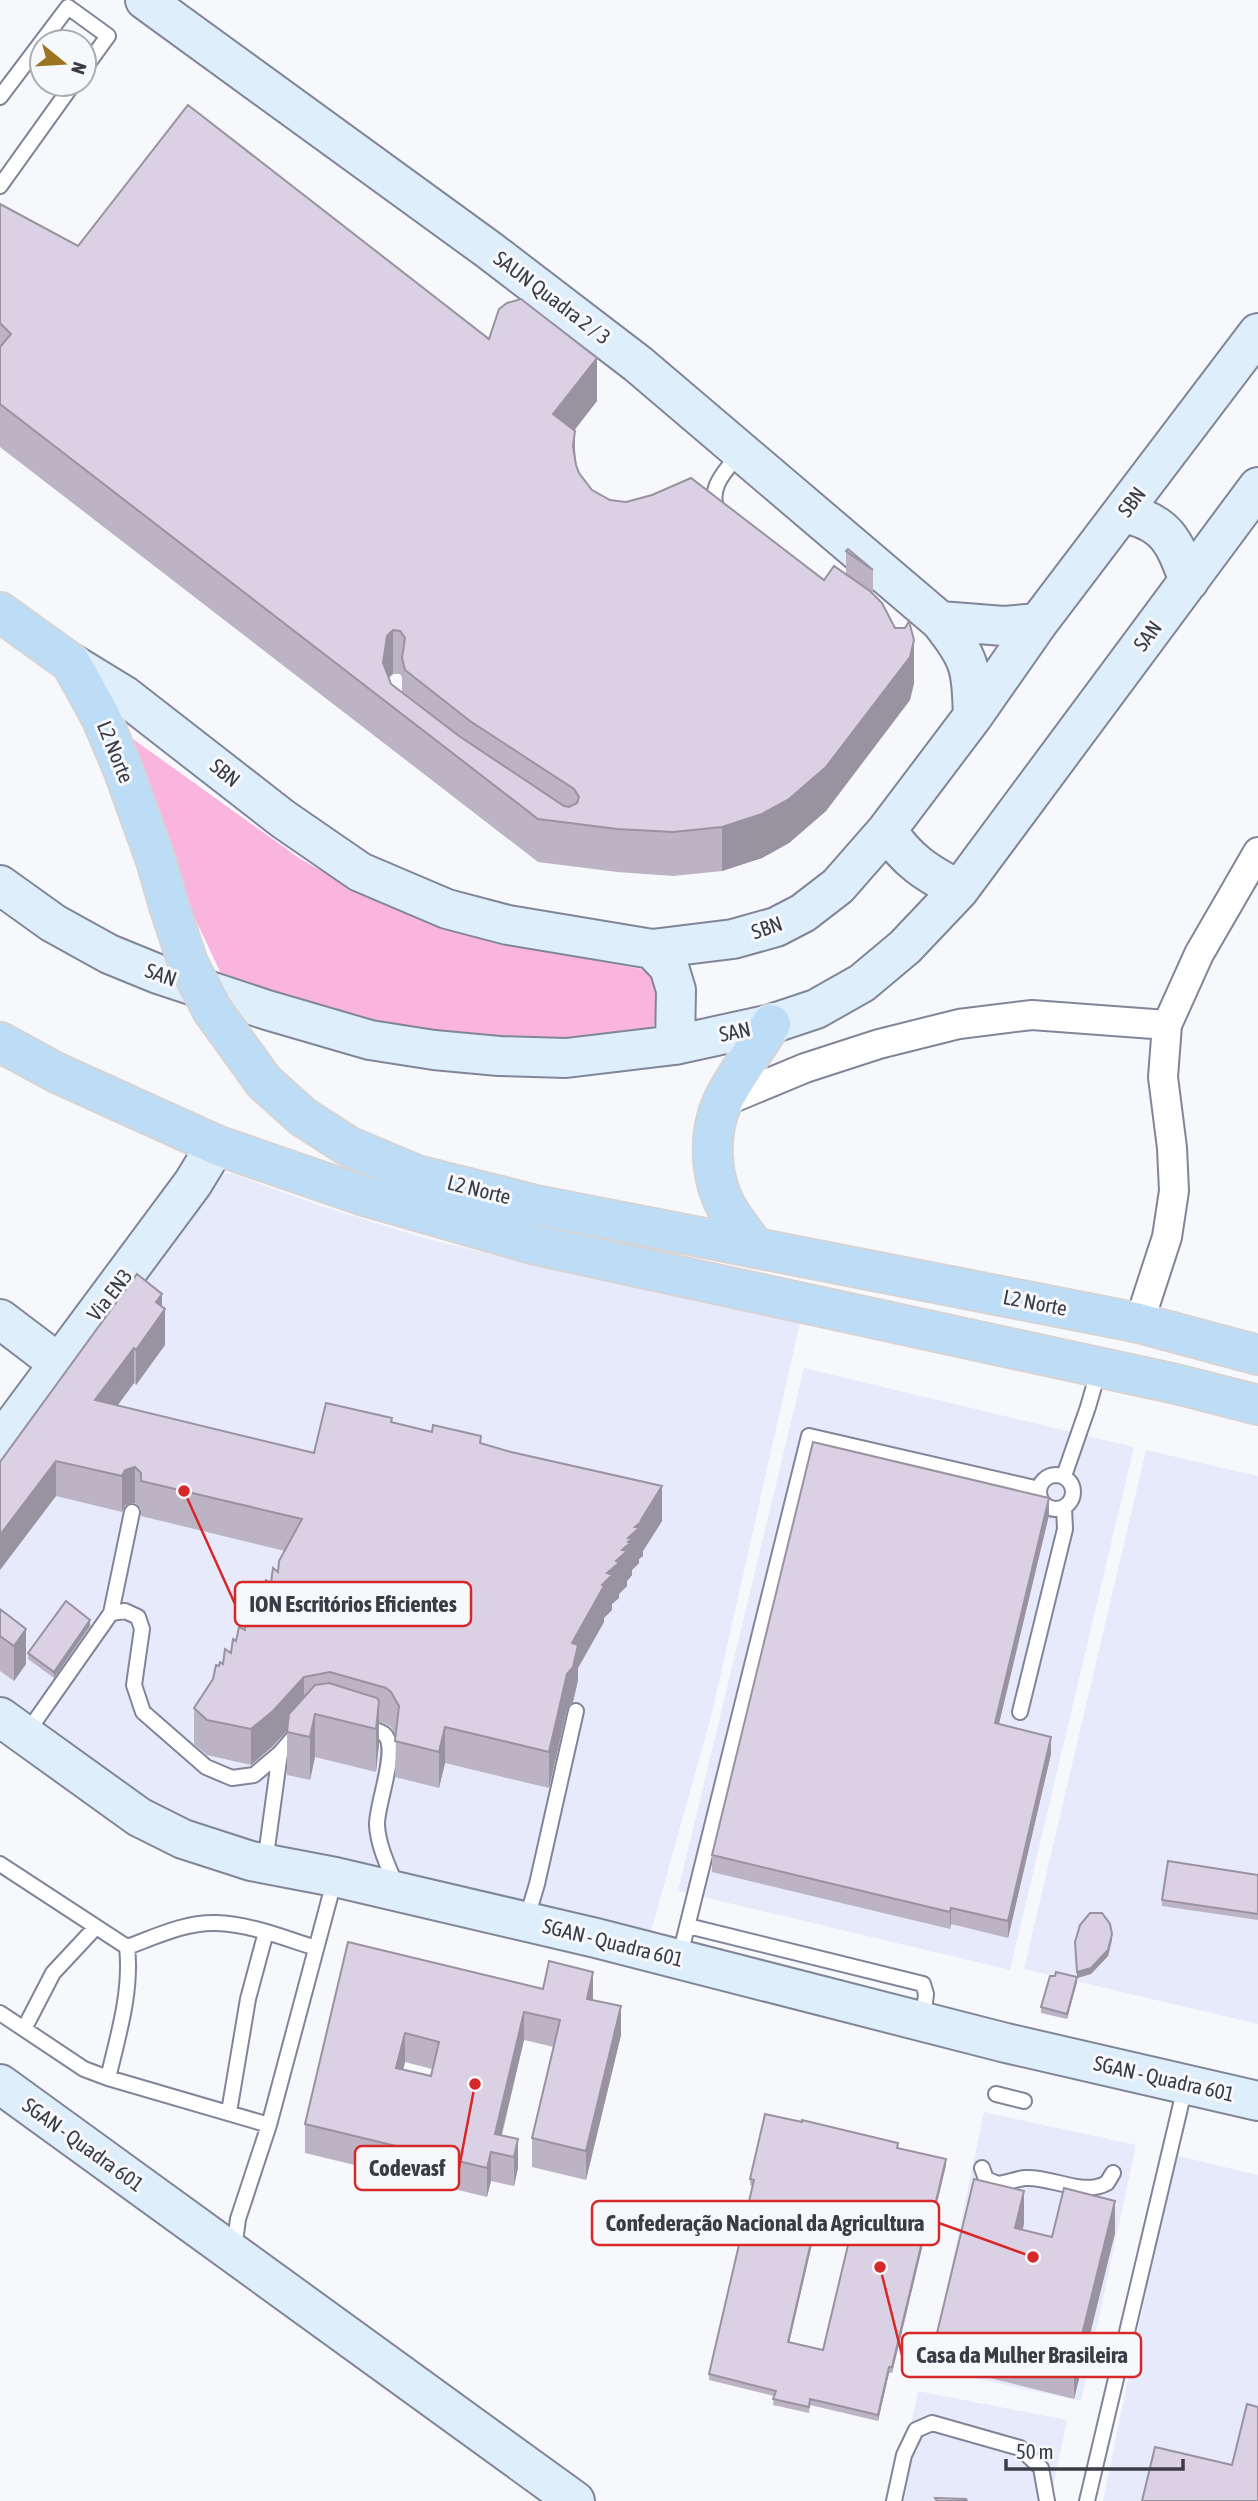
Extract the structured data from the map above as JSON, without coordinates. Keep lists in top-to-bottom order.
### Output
{
  "streets": {
    "main road": ["L2 Norte"],
    "street": [
      "SAUN Quadra 2 / 3",
      "SBN",
      "SAN",
      "Via EN3",
      "SGAN - Quadra 601"
    ]
  },
  "crossings": [
    ["SAUN Quadra 2 / 3", "SBN"],
    ["SBN", "L2 Norte"],
    ["L2 Norte", "Via EN3"]
  ],
  "places": [
    "ION Escritórios Eficientes",
    "Codevasf",
    "Confederação Nacional da Agricultura",
    "Casa da Mulher Brasileira"
  ],
  "scale_bar": "50 m",
  "north": "right"
}
